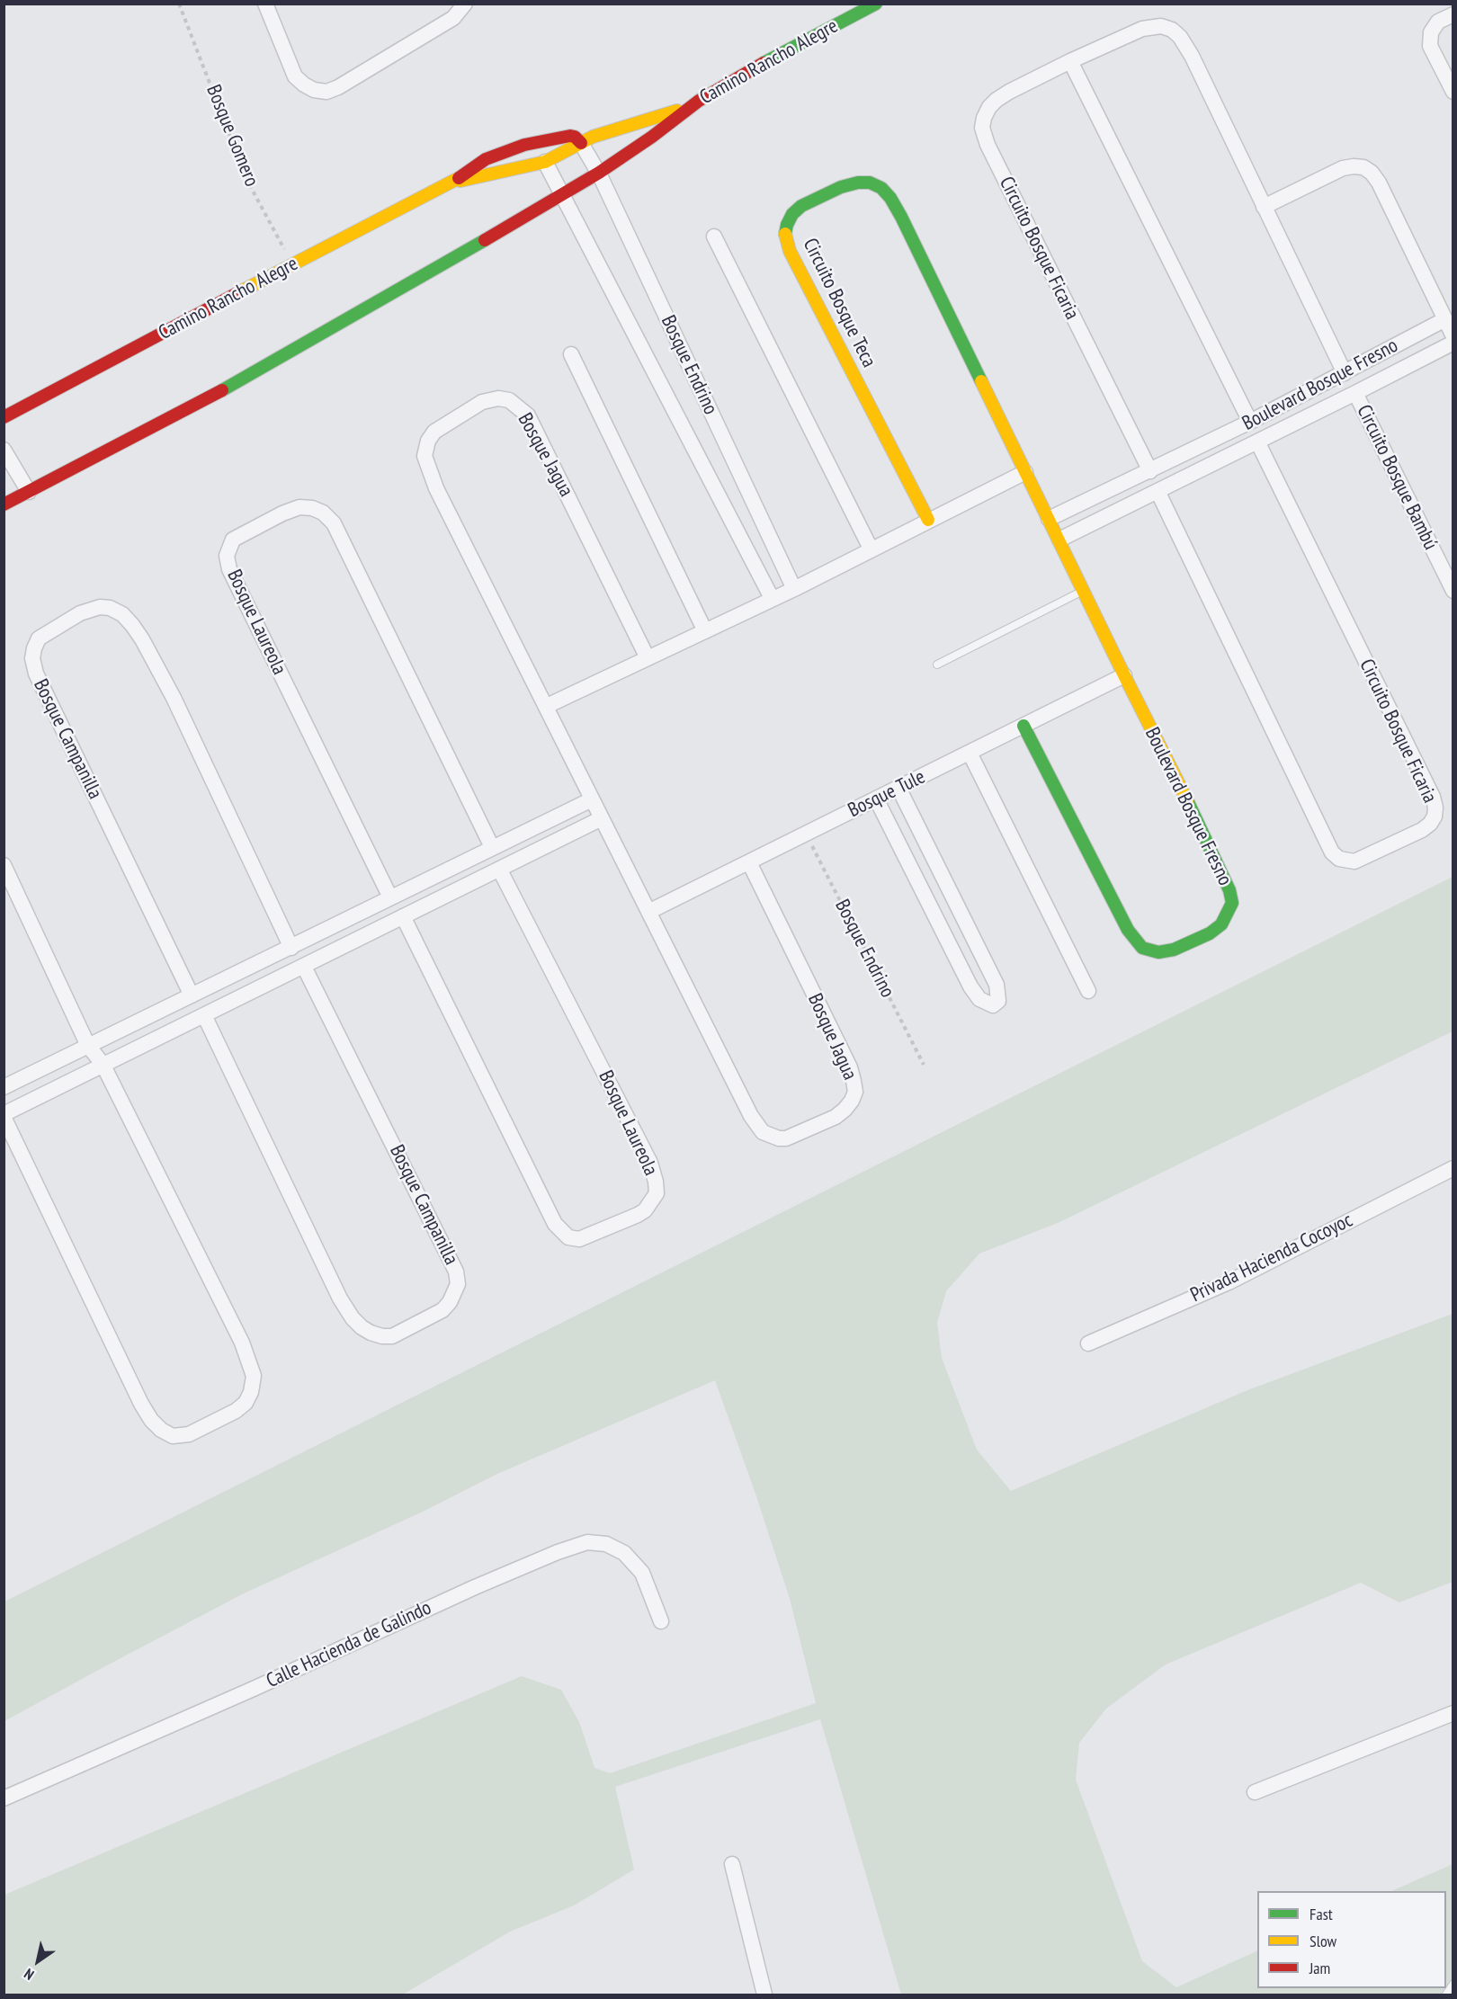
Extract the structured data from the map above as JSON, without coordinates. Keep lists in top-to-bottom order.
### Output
{
  "streets": {
    "street": [
      "Camino Rancho Alegre",
      "Circuito Bosque Ficaria",
      "Circuito Bosque Teca",
      "Bosque Endrino",
      "Boulevard Bosque Fresno",
      "Bosque Jagua",
      "Circuito Bosque Bambú",
      "Bosque Laureola",
      "Bosque Campanilla",
      "Bosque Tule",
      "Privada Hacienda Cocoyoc",
      "Calle Hacienda de Galindo"
    ],
    "path": ["Bosque Gomero"]
  },
  "crossings": [
    ["Camino Rancho Alegre", "Bosque Gomero"],
    ["Camino Rancho Alegre", "Bosque Endrino"],
    ["Circuito Bosque Ficaria", "Boulevard Bosque Fresno"],
    ["Bosque Endrino", "Bosque Tule"],
    ["Boulevard Bosque Fresno", "Circuito Bosque Bambú"],
    ["Boulevard Bosque Fresno", "Bosque Tule"],
    ["Bosque Jagua", "Bosque Tule"]
  ],
  "legend": ["Fast", "Slow", "Jam"],
  "north": "bottom left"
}
